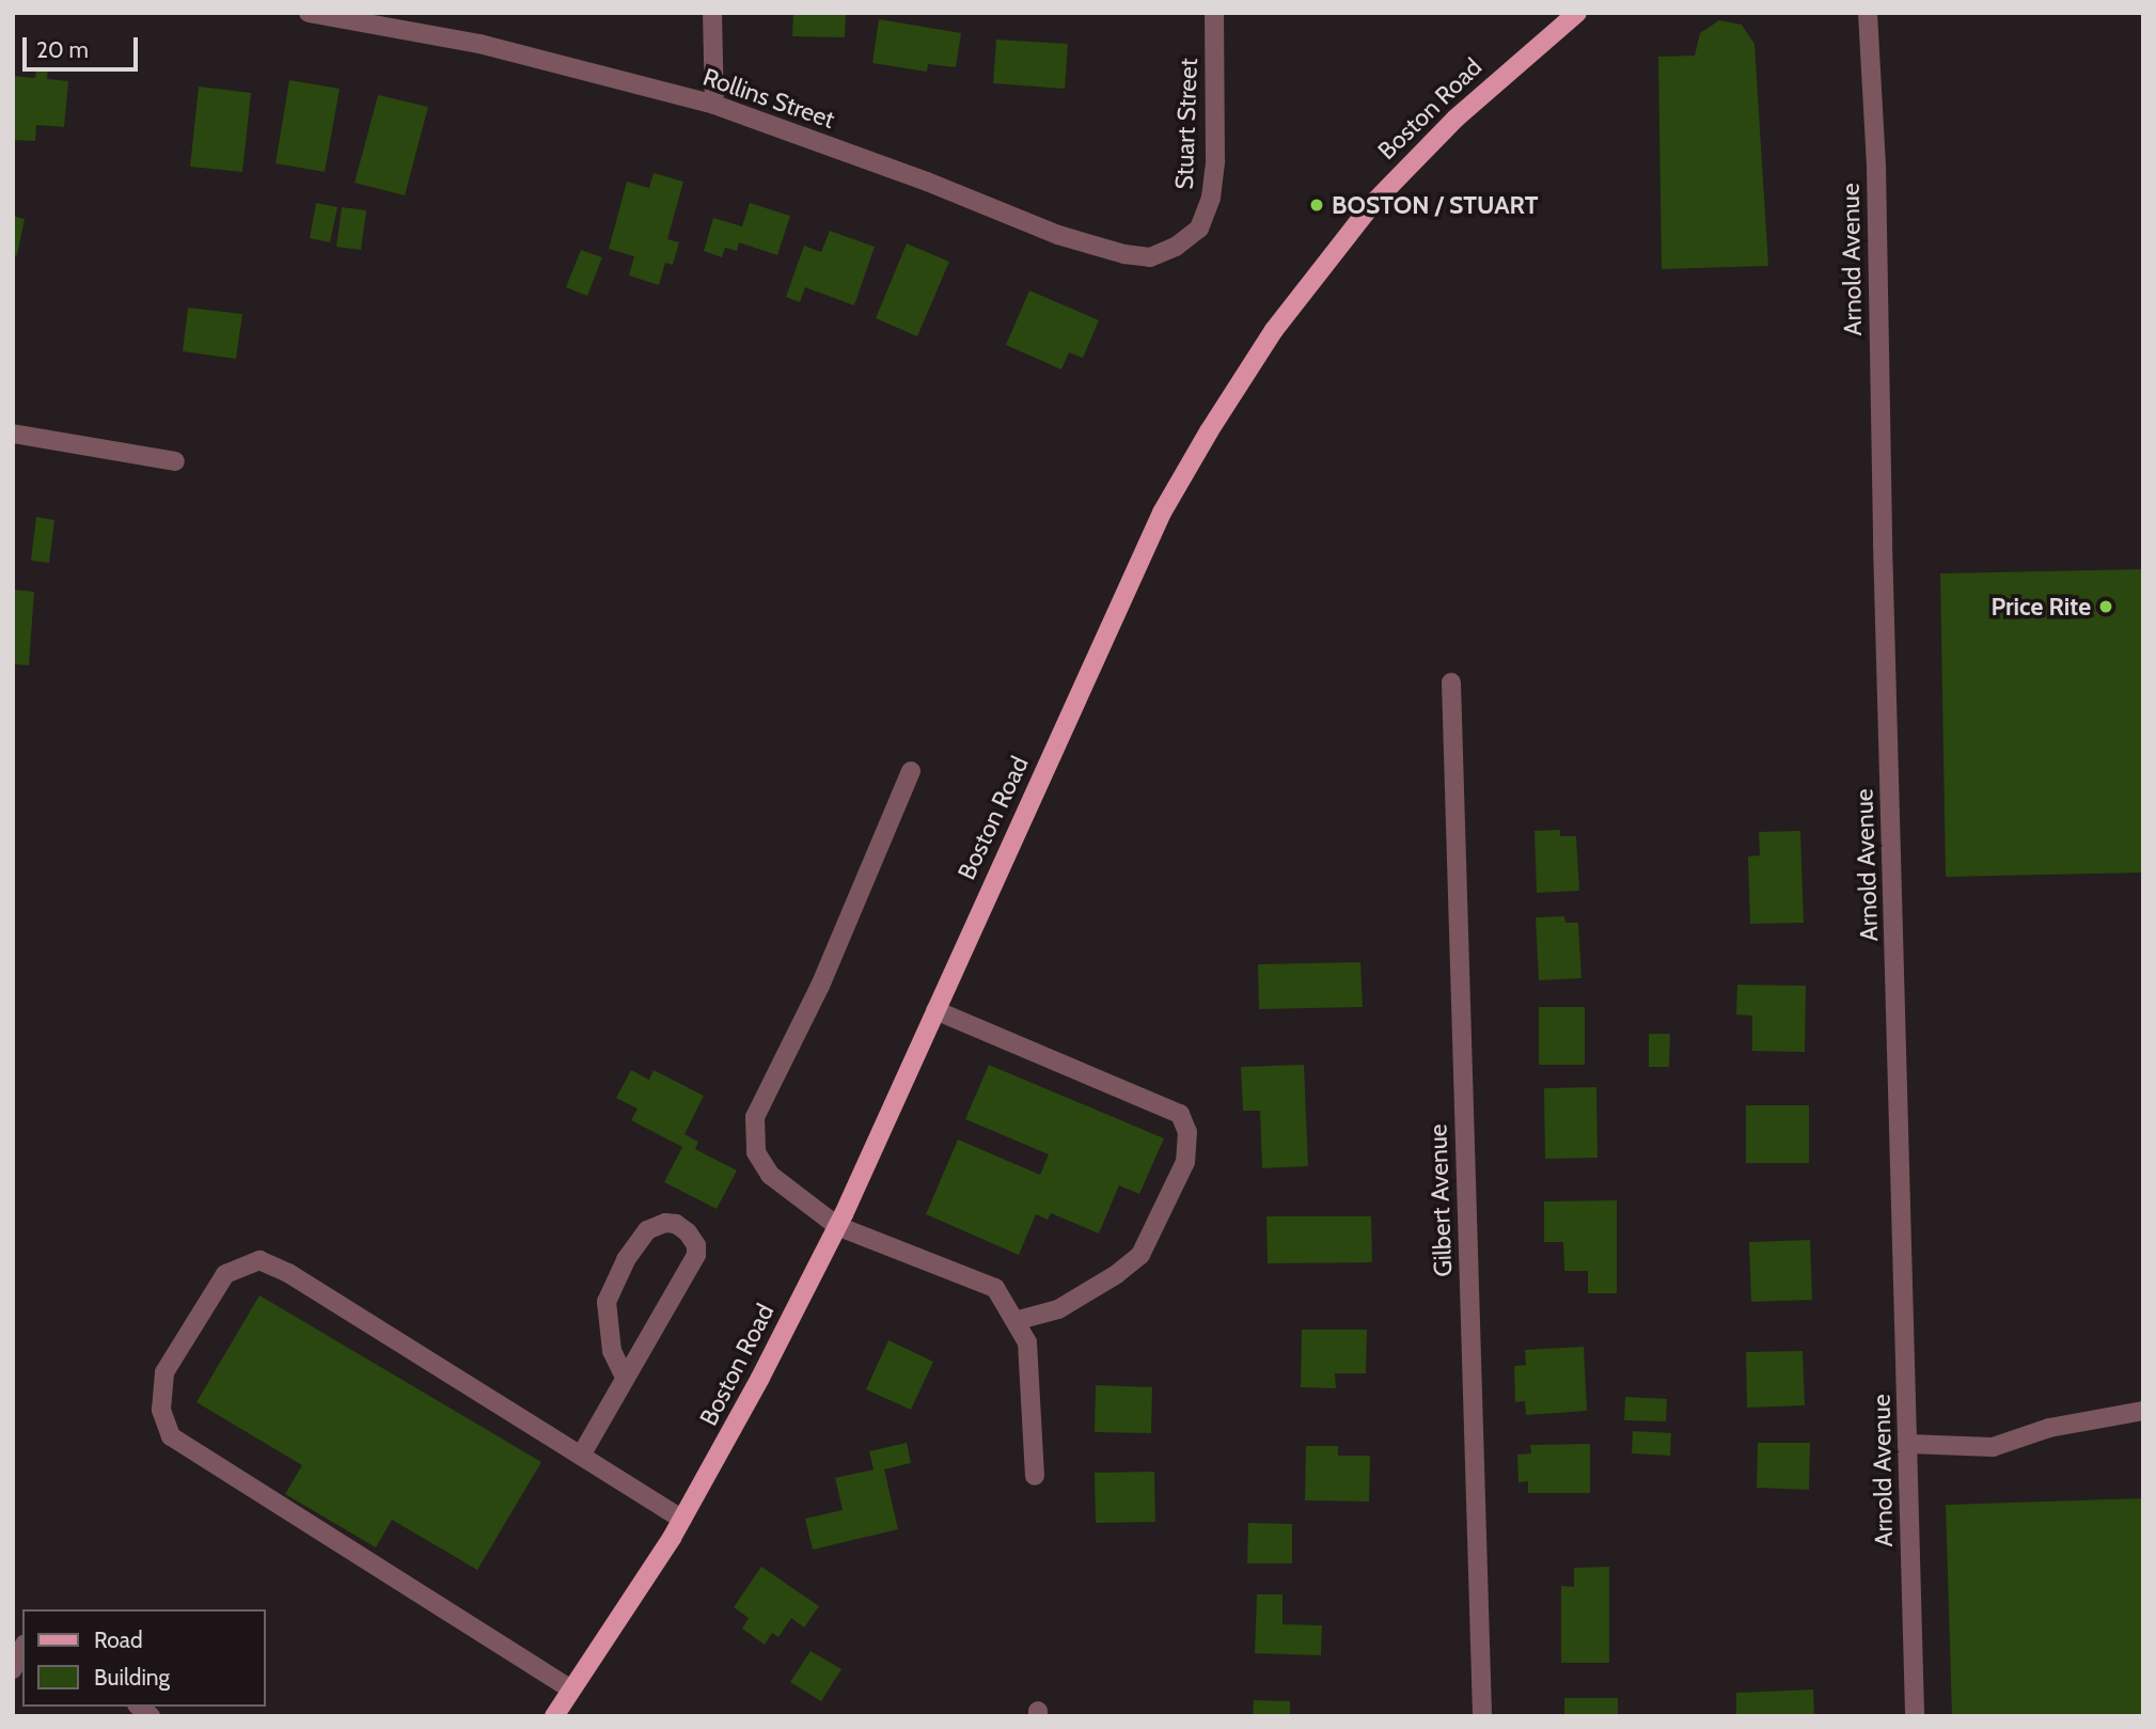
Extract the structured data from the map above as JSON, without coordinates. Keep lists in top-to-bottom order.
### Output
{
  "streets": {
    "main road": ["Boston Road"],
    "street": [
      "Rollins Street",
      "Stuart Street",
      "Arnold Avenue",
      "Gilbert Avenue"
    ]
  },
  "crossings": [
    ["Rollins Street", "Stuart Street"]
  ],
  "places": ["BOSTON / STUART", "Price Rite"],
  "legend": ["Road", "Building"],
  "scale_bar": "20 m"
}
